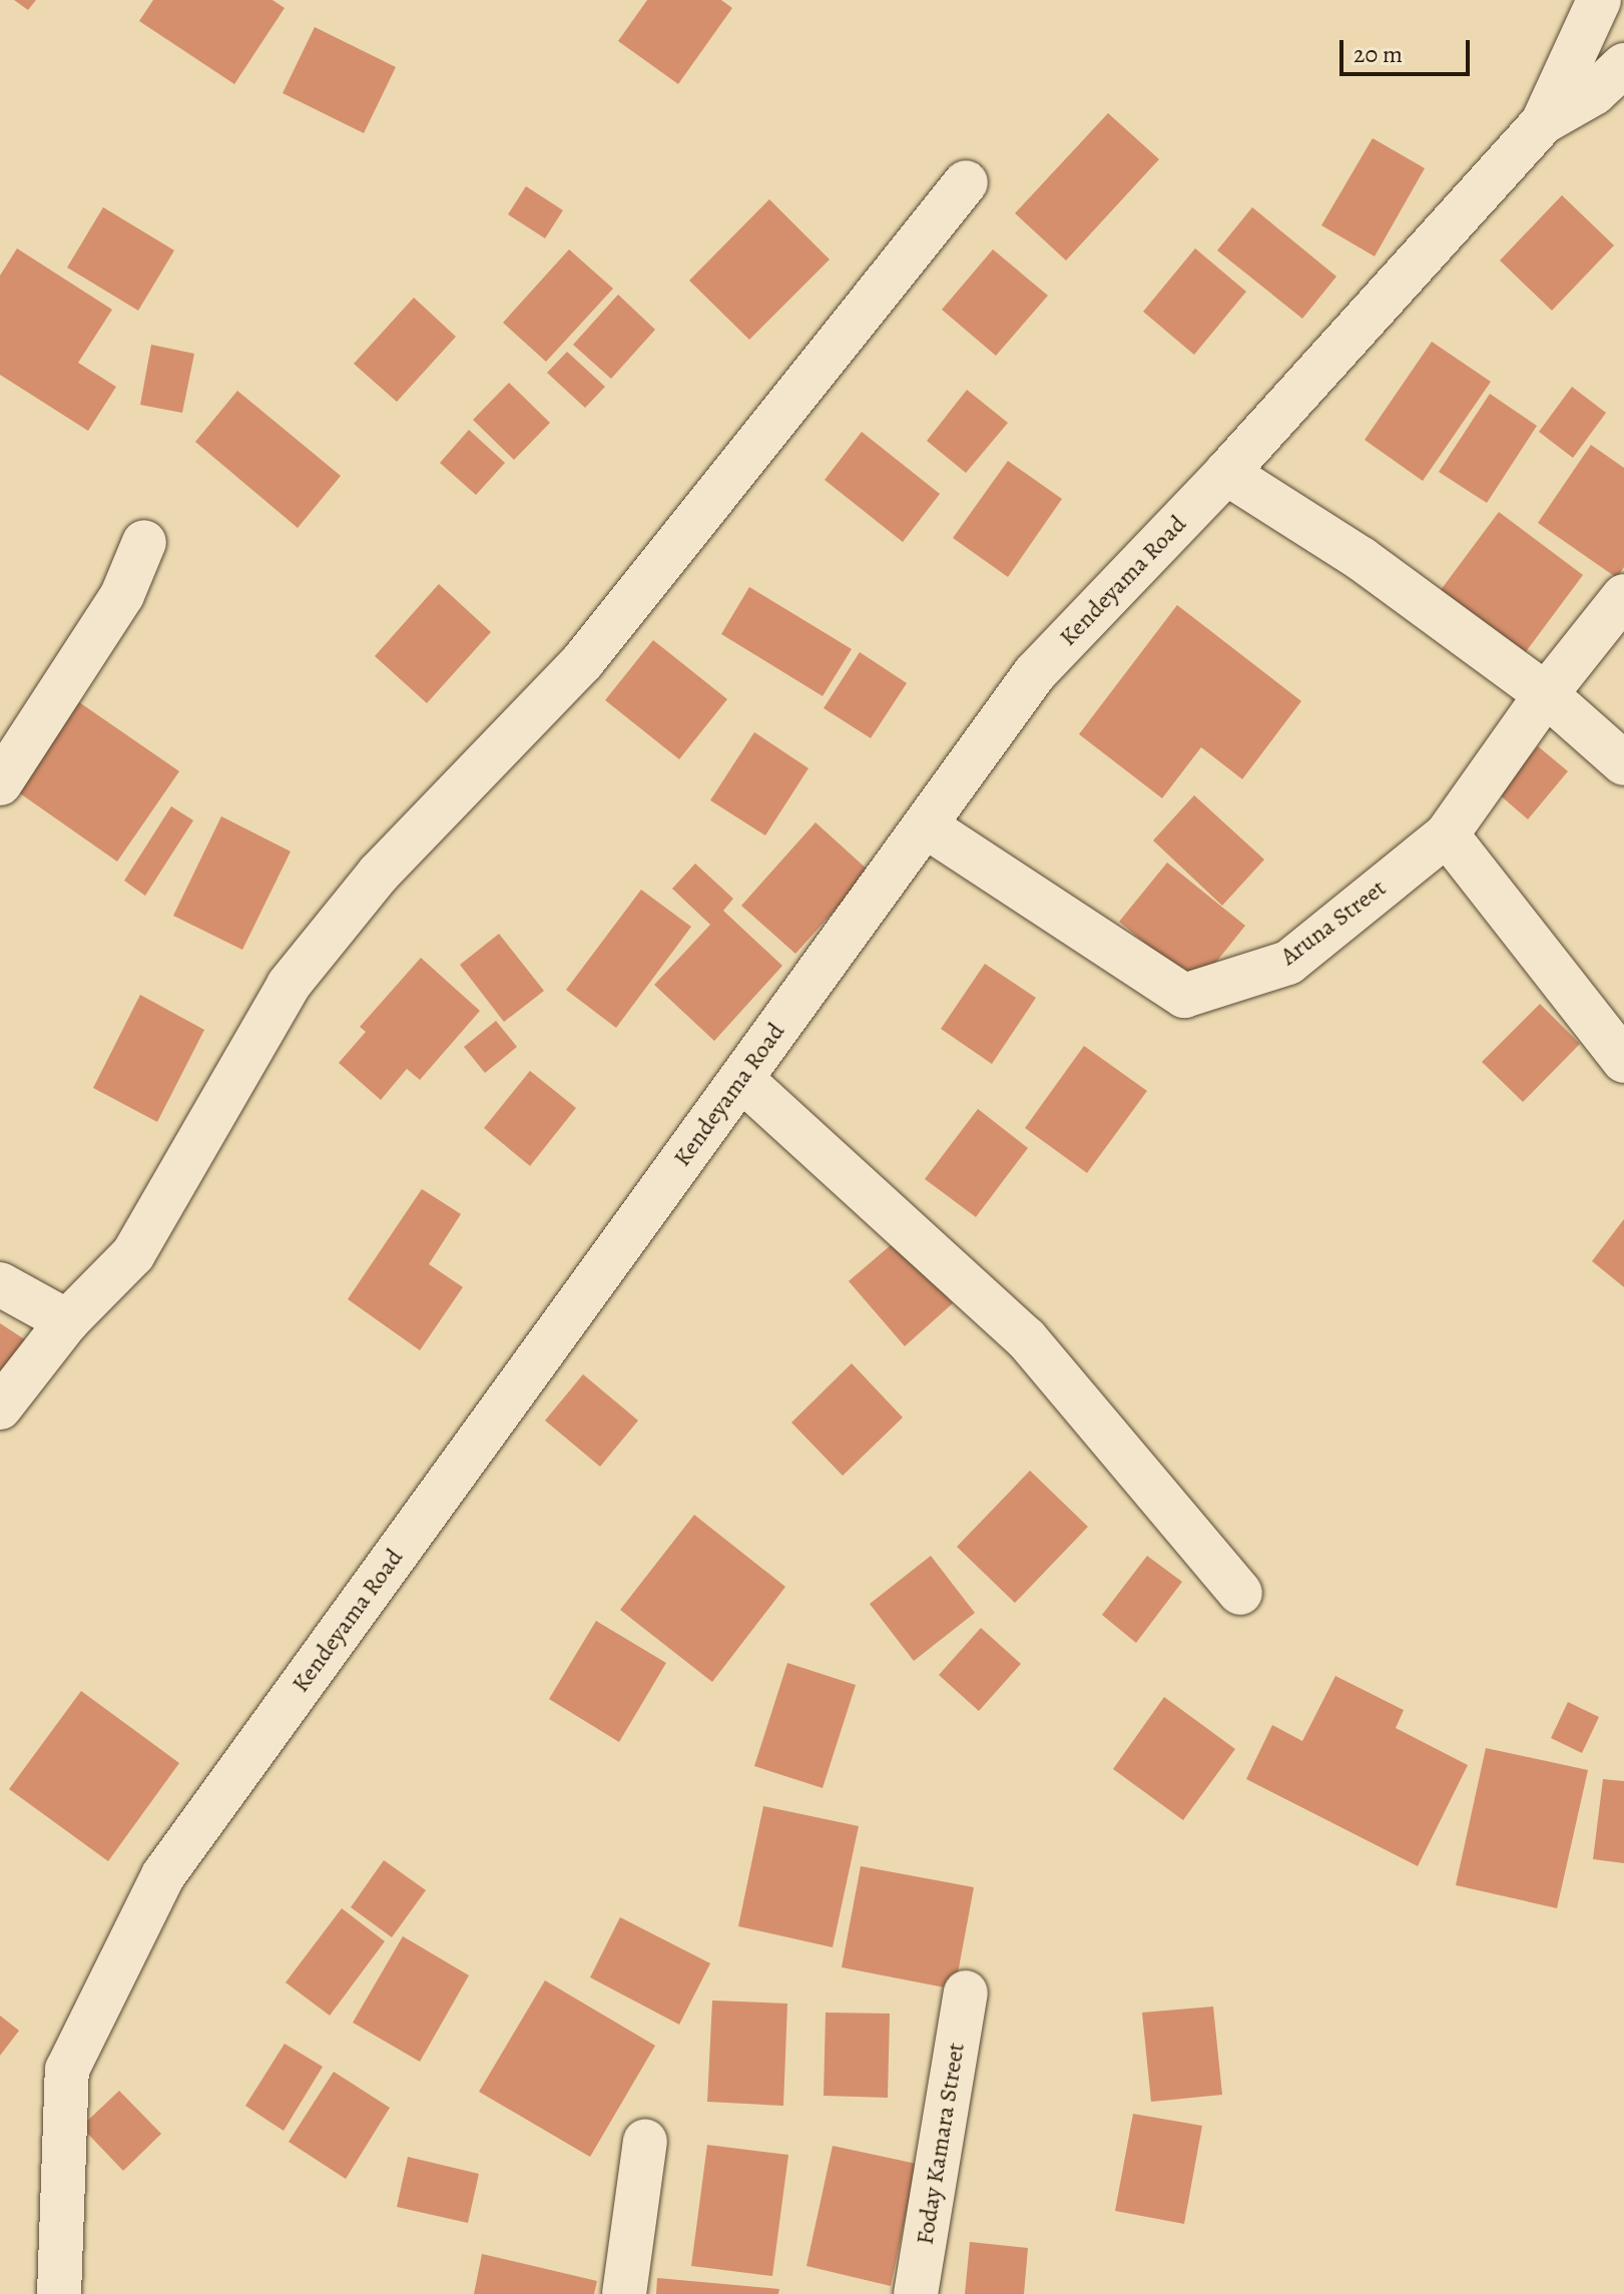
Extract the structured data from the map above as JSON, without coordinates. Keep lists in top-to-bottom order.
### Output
{
  "streets": {
    "street": ["Kendeyama Road", "Aruna Street", "Foday Kamara Street"]
  },
  "crossings": [
    ["Kendeyama Road", "Aruna Street"]
  ],
  "scale_bar": "20 m"
}
